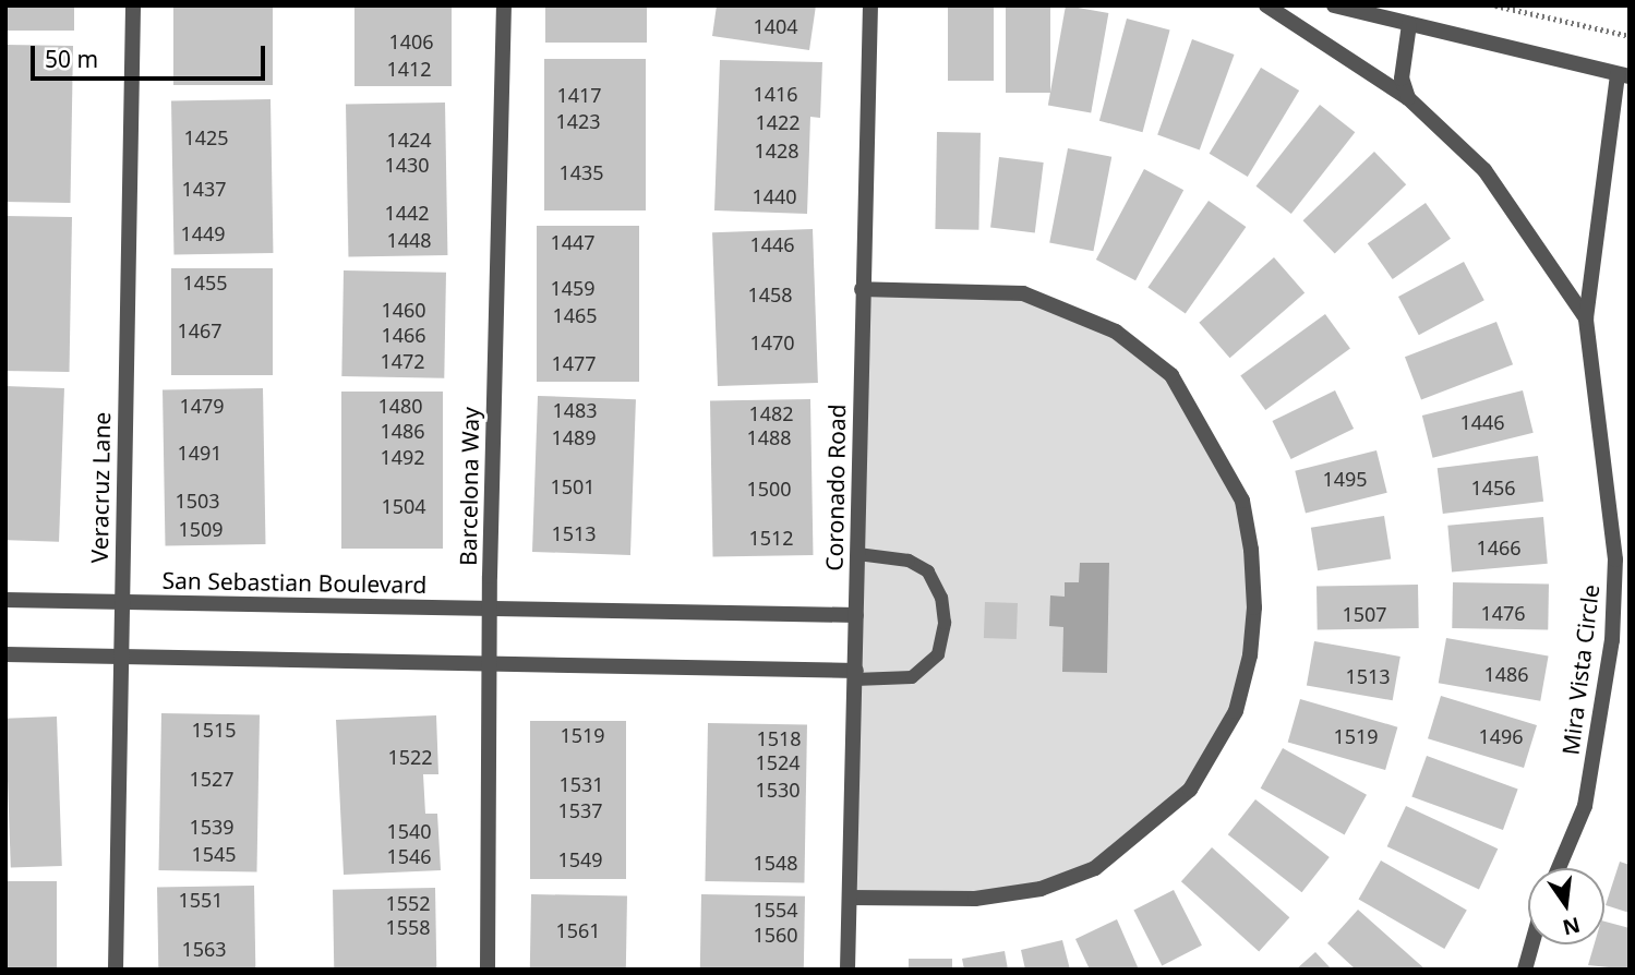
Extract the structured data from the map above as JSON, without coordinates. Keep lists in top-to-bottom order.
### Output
{
  "streets": {
    "street": [
      "Barcelona Way",
      "Veracruz Lane",
      "Coronado Road",
      "San Sebastian Boulevard",
      "Mira Vista Circle"
    ]
  },
  "crossings": [
    ["Barcelona Way", "San Sebastian Boulevard"],
    ["Veracruz Lane", "San Sebastian Boulevard"],
    ["Coronado Road", "San Sebastian Boulevard"]
  ],
  "house_numbers": [
    "1404",
    "1406",
    "1412",
    "1416",
    "1417",
    "1423",
    "1422",
    "1425",
    "1424",
    "1428",
    "1430",
    "1435",
    "1437",
    "1440",
    "1442",
    "1449",
    "1448",
    "1447",
    "1446",
    "1455",
    "1459",
    "1458",
    "1460",
    "1465",
    "1467",
    "1466",
    "1470",
    "1472",
    "1477",
    "1479",
    "1480",
    "1483",
    "1482",
    "1446",
    "1486",
    "1489",
    "1488",
    "1491",
    "1492",
    "1495",
    "1501",
    "1456",
    "1500",
    "1503",
    "1504",
    "1509",
    "1513",
    "1512",
    "1466",
    "1476",
    "1507",
    "1486",
    "1513",
    "1515",
    "1519",
    "1519",
    "1496",
    "1518",
    "1522",
    "1524",
    "1527",
    "1531",
    "1530",
    "1537",
    "1539",
    "1540",
    "1545",
    "1546",
    "1549",
    "1548",
    "1551",
    "1552",
    "1554",
    "1558",
    "1561",
    "1560",
    "1563"
  ],
  "scale_bar": "50 m",
  "north": "bottom"
}
